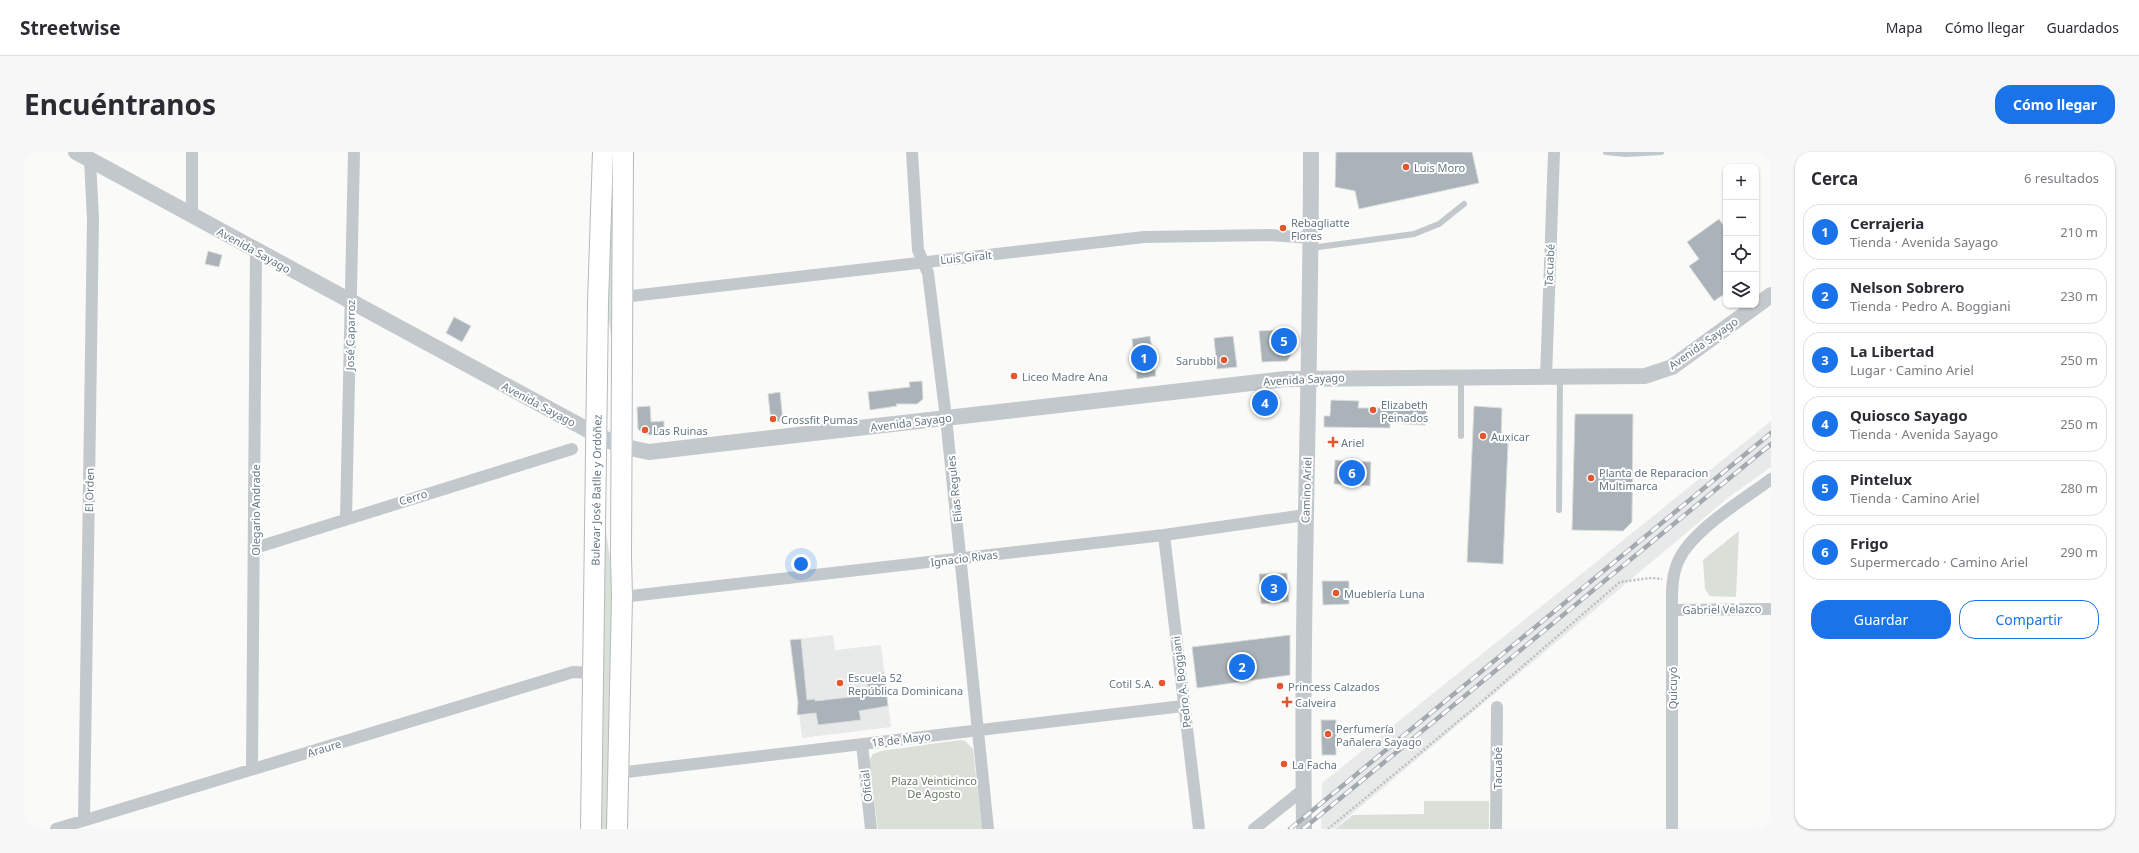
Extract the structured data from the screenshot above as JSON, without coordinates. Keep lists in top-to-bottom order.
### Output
{
  "streets": {
    "main road": ["Bulevar José Batlle y Ordóñez"],
    "street": [
      "Avenida Sayago",
      "Luis Giralt",
      "Tacuabé",
      "José Caparroz",
      "Elías Regules",
      "El Orden",
      "Camino Ariel",
      "Cerro",
      "Olegario Andrade",
      "Ignacio Rivas",
      "Gabriel Velazco",
      "Pedro A. Boggiani",
      "Quicuyó",
      "18 de Mayo",
      "Araure",
      "Oficial"
    ]
  },
  "crossings": [
    ["Avenida Sayago", "Tacuabé"],
    ["Avenida Sayago", "José Caparroz"],
    ["Avenida Sayago", "Elías Regules"],
    ["Avenida Sayago", "El Orden"],
    ["Avenida Sayago", "Bulevar José Batlle y Ordóñez"],
    ["Avenida Sayago", "Camino Ariel"],
    ["Avenida Sayago", "Olegario Andrade"],
    ["Luis Giralt", "Elías Regules"],
    ["Luis Giralt", "Camino Ariel"],
    ["José Caparroz", "Cerro"],
    ["Elías Regules", "Ignacio Rivas"],
    ["Elías Regules", "18 de Mayo"],
    ["El Orden", "Araure"],
    ["Bulevar José Batlle y Ordóñez", "Araure"],
    ["Camino Ariel", "Ignacio Rivas"],
    ["Cerro", "Olegario Andrade"],
    ["Olegario Andrade", "Araure"],
    ["Ignacio Rivas", "Pedro A. Boggiani"],
    ["Gabriel Velazco", "Quicuyó"],
    ["Pedro A. Boggiani", "18 de Mayo"],
    ["18 de Mayo", "Oficial"]
  ],
  "parks": ["Plaza Veinticinco De Agosto"],
  "places": {
    "other": [
      "Luis Moro",
      "Rebagliatte Flores",
      "Sarubbi",
      "Liceo Madre Ana",
      "Elizabeth Peinados",
      "Crossfit Pumas",
      "Las Ruinas",
      "Auxicar",
      "Planta de Reparacion Multimarca",
      "Mueblería Luna",
      "Escuela 52 República Dominicana",
      "Cotil S.A.",
      "Princess Calzados",
      "Perfumería Pañalera Sayago",
      "La Facha"
    ],
    "health": ["Ariel", "Calveira"]
  },
  "page": {
    "header": "Streetwise",
    "nav": ["Mapa", "Cómo llegar", "Guardados"],
    "title": "Encuéntranos",
    "buttons": [
      "Cómo llegar",
      ["Guardar", "Compartir"]
    ],
    "heading": ["Cerca", "6 resultados"],
    "map_buttons": ["+", "−"],
    "list": [
      {
        "mark": "1",
        "name": "Cerrajeria",
        "note": "Tienda · Avenida Sayago",
        "value": "210 m"
      },
      {
        "mark": "2",
        "name": "Nelson Sobrero",
        "note": "Tienda · Pedro A. Boggiani",
        "value": "230 m"
      },
      {
        "mark": "3",
        "name": "La Libertad",
        "note": "Lugar · Camino Ariel",
        "value": "250 m"
      },
      {
        "mark": "4",
        "name": "Quiosco Sayago",
        "note": "Tienda · Avenida Sayago",
        "value": "250 m"
      },
      {
        "mark": "5",
        "name": "Pintelux",
        "note": "Tienda · Camino Ariel",
        "value": "280 m"
      },
      {
        "mark": "6",
        "name": "Frigo",
        "note": "Supermercado · Camino Ariel",
        "value": "290 m"
      }
    ],
    "pins": [
      "5",
      "1",
      "4",
      "6",
      "3",
      "2"
    ]
  }
}
